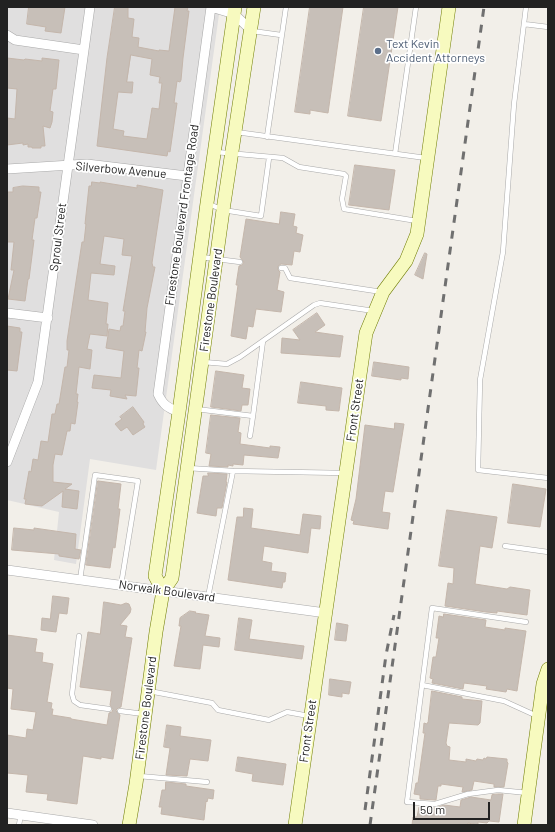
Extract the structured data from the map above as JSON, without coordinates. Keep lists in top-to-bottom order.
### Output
{
  "streets": {
    "street": [
      "Silverbow Avenue",
      "Firestone Boulevard Frontage Road",
      "Sproul Street",
      "Firestone Boulevard",
      "Front Street",
      "Norwalk Boulevard"
    ]
  },
  "crossings": [
    ["Silverbow Avenue", "Firestone Boulevard Frontage Road"],
    ["Silverbow Avenue", "Sproul Street"],
    ["Firestone Boulevard Frontage Road", "Firestone Boulevard"],
    ["Firestone Boulevard", "Norwalk Boulevard"],
    ["Front Street", "Norwalk Boulevard"]
  ],
  "places": ["Text Kevin Accident Attorneys"],
  "scale_bar": "50 m"
}
